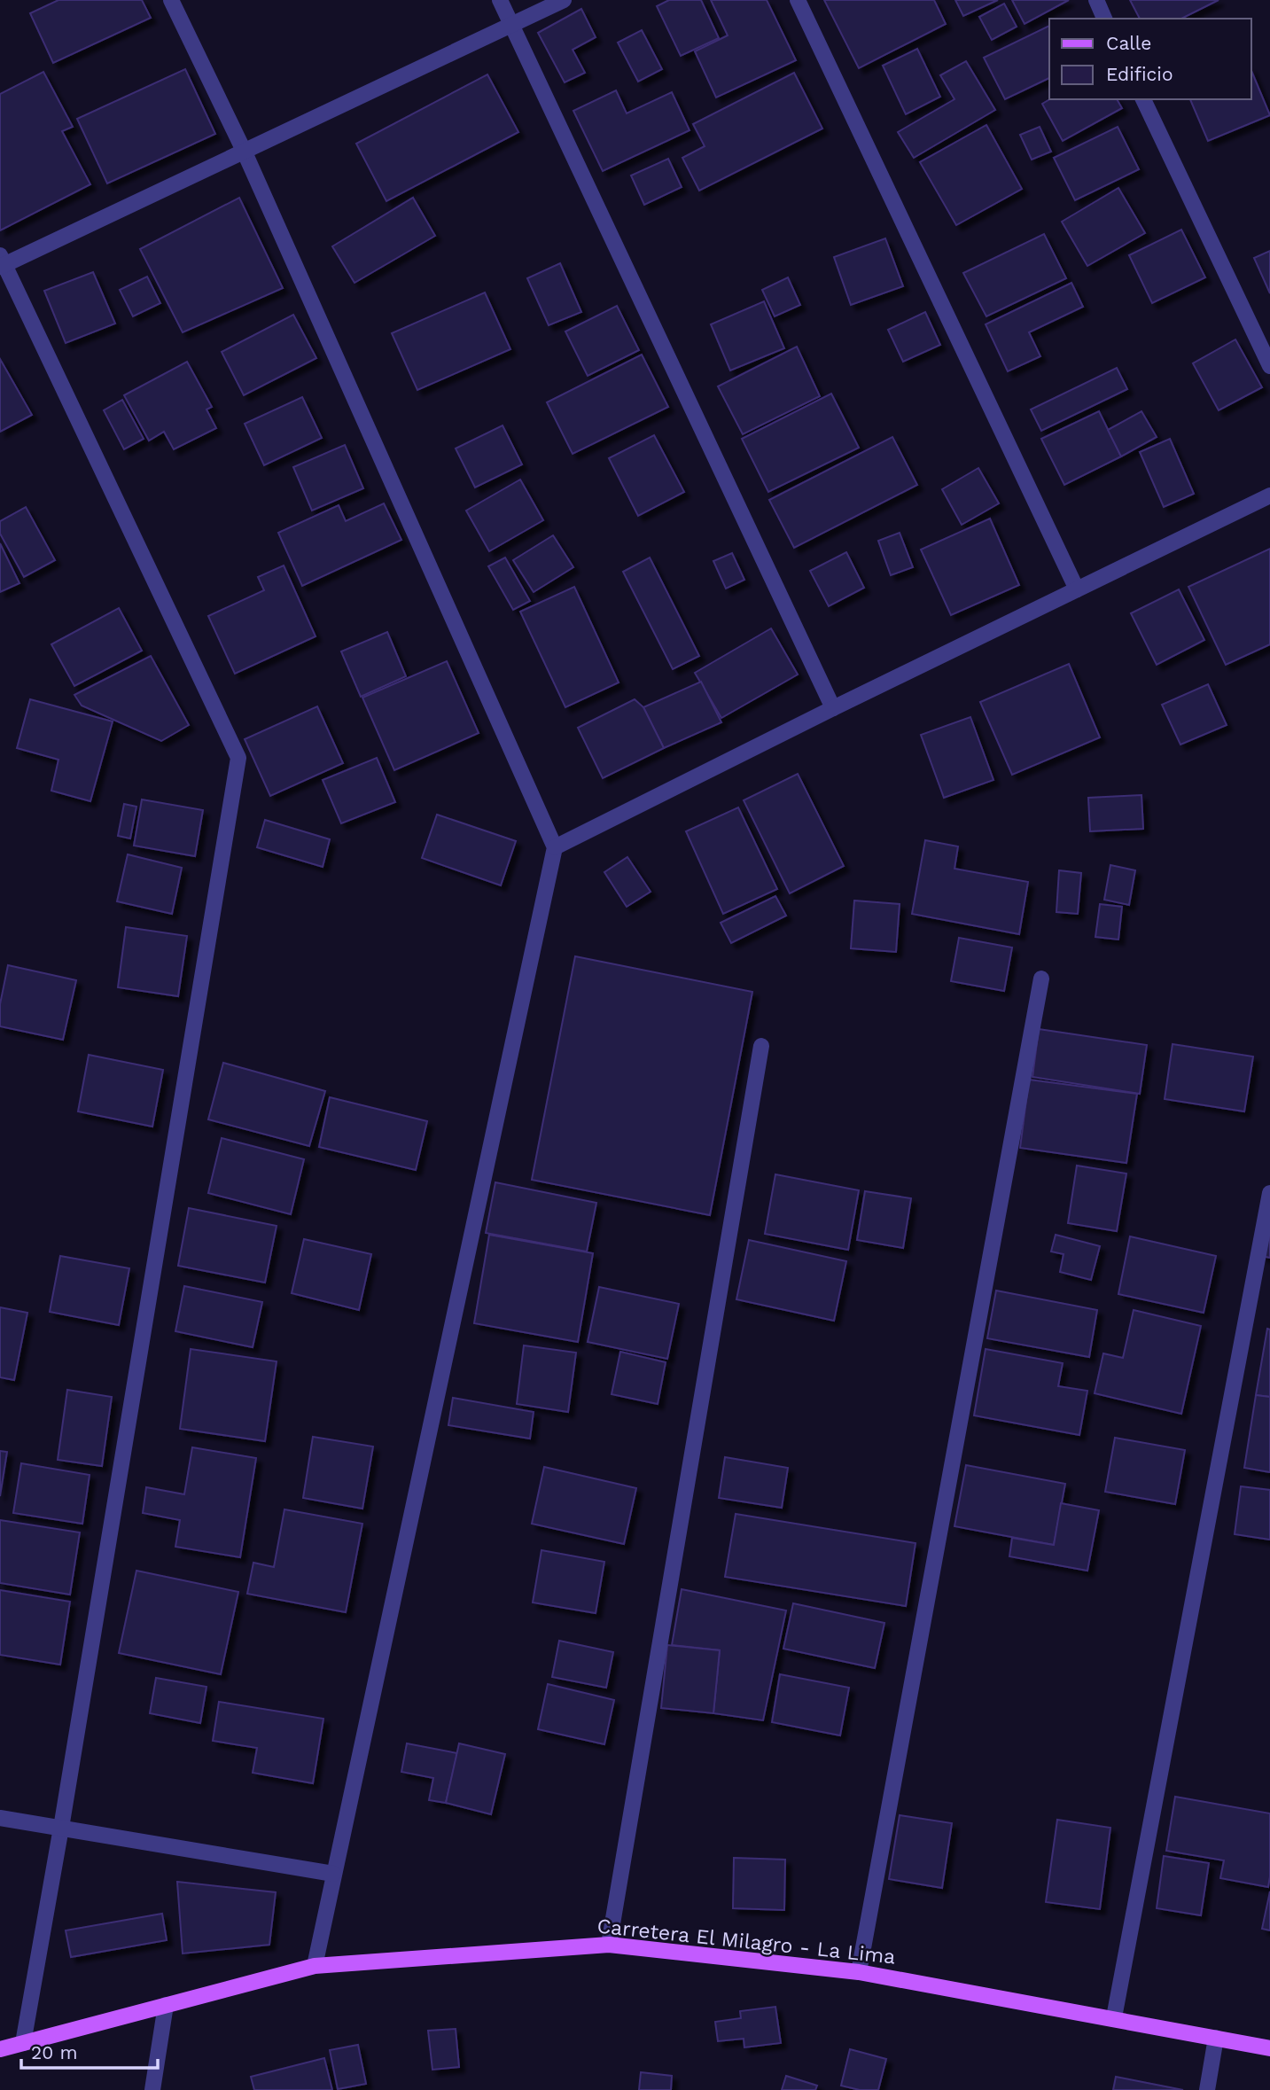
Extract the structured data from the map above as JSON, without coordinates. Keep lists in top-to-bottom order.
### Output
{
  "streets": {
    "main road": ["Carretera El Milagro - La Lima"]
  },
  "legend": ["Calle", "Edificio"],
  "scale_bar": "20 m"
}
